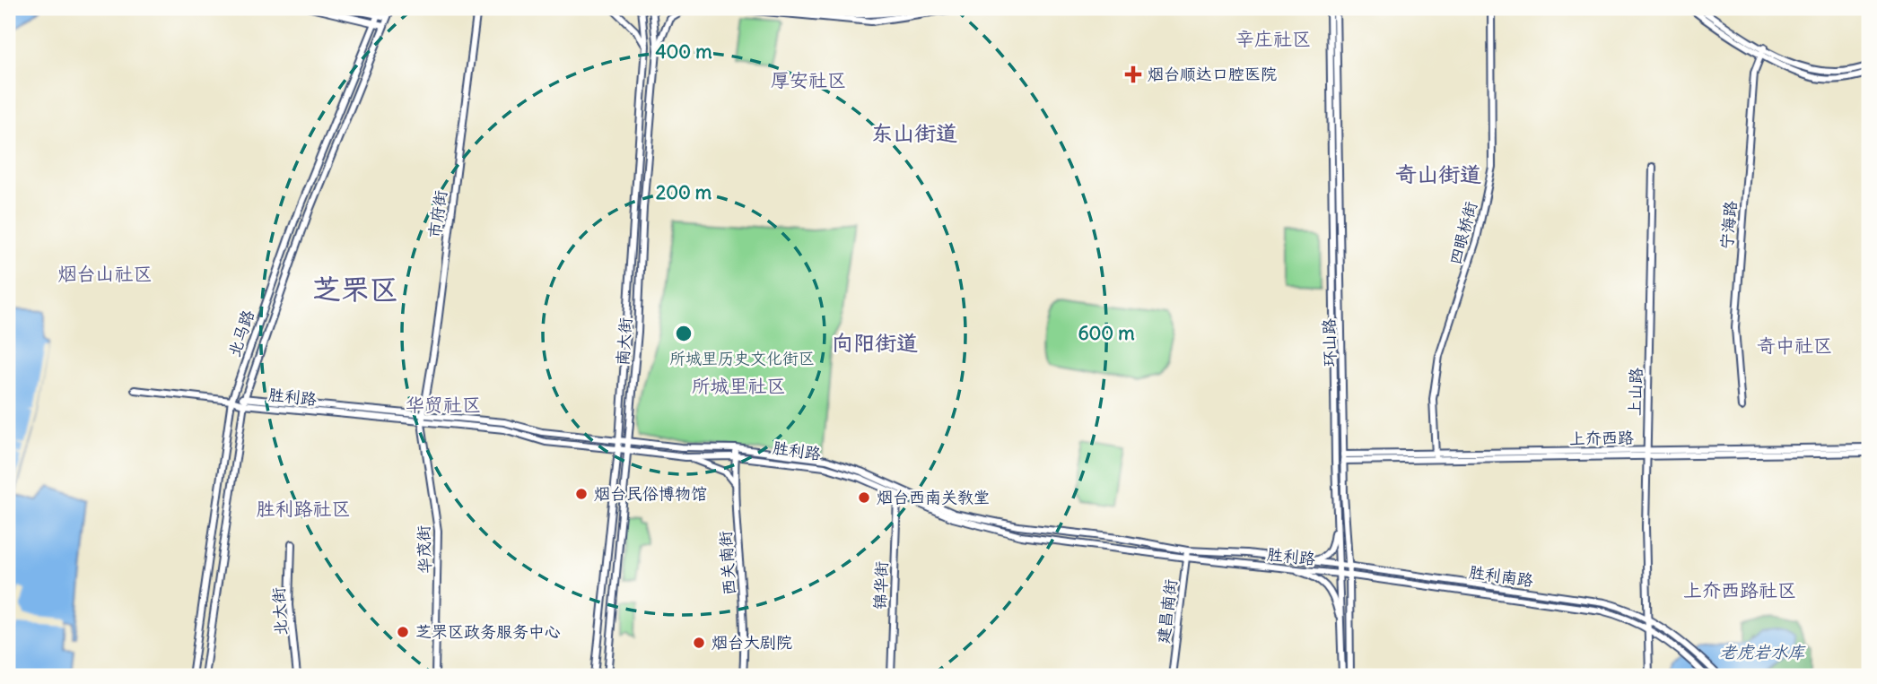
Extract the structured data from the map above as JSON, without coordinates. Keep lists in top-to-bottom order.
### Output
{
  "streets": {
    "main road": [
      "市府街",
      "宁海路",
      "四眼桥街",
      "北马路",
      "南大街",
      "环山路",
      "上山路",
      "胜利路",
      "上夼西路",
      "华茂街",
      "西关南街",
      "胜利南路",
      "锦华街",
      "北大街",
      "建昌南街"
    ]
  },
  "crossings": [
    ["市府街", "胜利路"],
    ["市府街", "华茂街"],
    ["四眼桥街", "上夼西路"],
    ["北马路", "胜利路"],
    ["南大街", "胜利路"],
    ["环山路", "胜利路"],
    ["环山路", "上夼西路"],
    ["环山路", "胜利南路"],
    ["上山路", "上夼西路"],
    ["上山路", "胜利南路"],
    ["胜利路", "华茂街"],
    ["胜利路", "西关南街"],
    ["胜利路", "胜利南路"],
    ["胜利路", "锦华街"],
    ["胜利路", "建昌南街"]
  ],
  "districts": [
    "辛庄社区",
    "厚安社区",
    "东山街道",
    "奇山街道",
    "烟台山社区",
    "芝罘区",
    "向阳街道",
    "奇中社区",
    "所城里社区",
    "华贸社区",
    "胜利路社区",
    "上夼西路社区"
  ],
  "water": ["老虎岩水库"],
  "parks": ["所城里历史文化街区"],
  "places": {
    "health": ["烟台顺达口腔医院"],
    "other": [
      "烟台民俗博物馆",
      "烟台西南关教堂",
      "芝罘区政务服务中心",
      "烟台大剧院"
    ]
  },
  "rings": ["400 m", "200 m", "600 m"]
}
